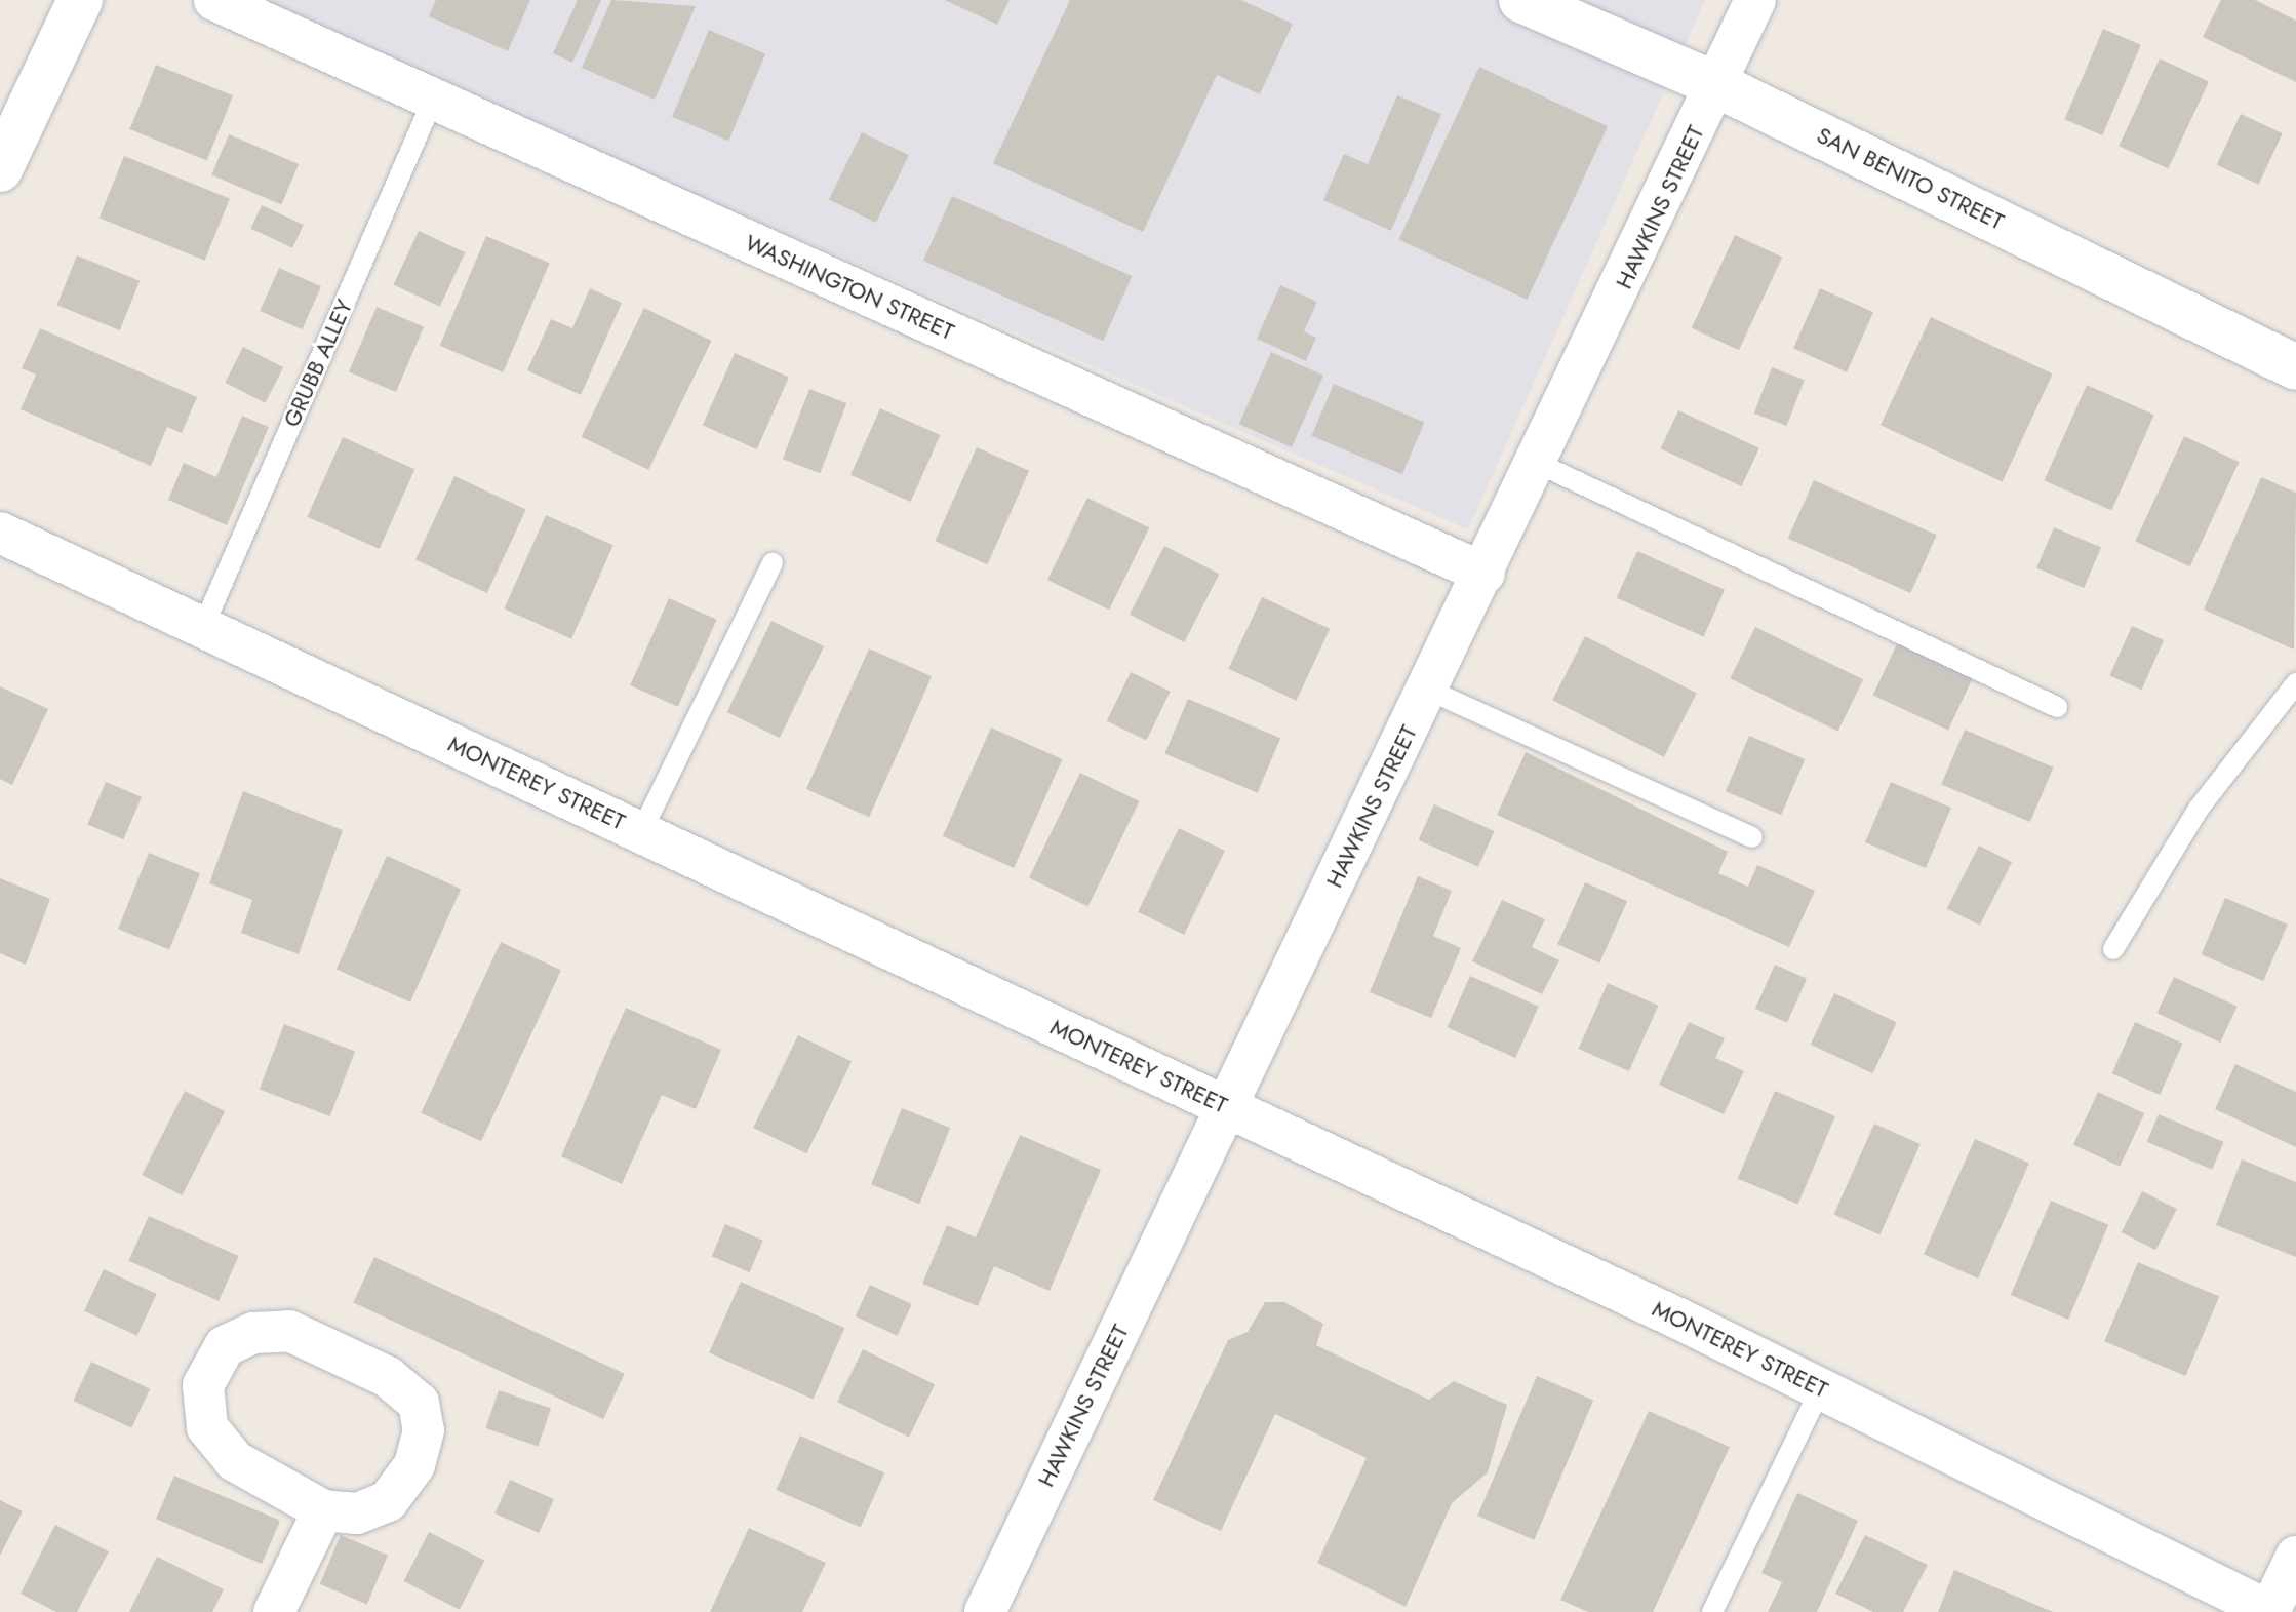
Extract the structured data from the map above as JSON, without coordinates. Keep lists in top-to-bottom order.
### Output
{
  "streets": {
    "main road": ["SAN BENITO STREET"],
    "street": ["HAWKINS STREET", "WASHINGTON STREET", "MONTEREY STREET"],
    "lane": ["GRUBB ALLEY"]
  },
  "crossings": [
    ["SAN BENITO STREET", "HAWKINS STREET"],
    ["HAWKINS STREET", "WASHINGTON STREET"],
    ["HAWKINS STREET", "MONTEREY STREET"],
    ["WASHINGTON STREET", "GRUBB ALLEY"],
    ["GRUBB ALLEY", "MONTEREY STREET"]
  ]
}
